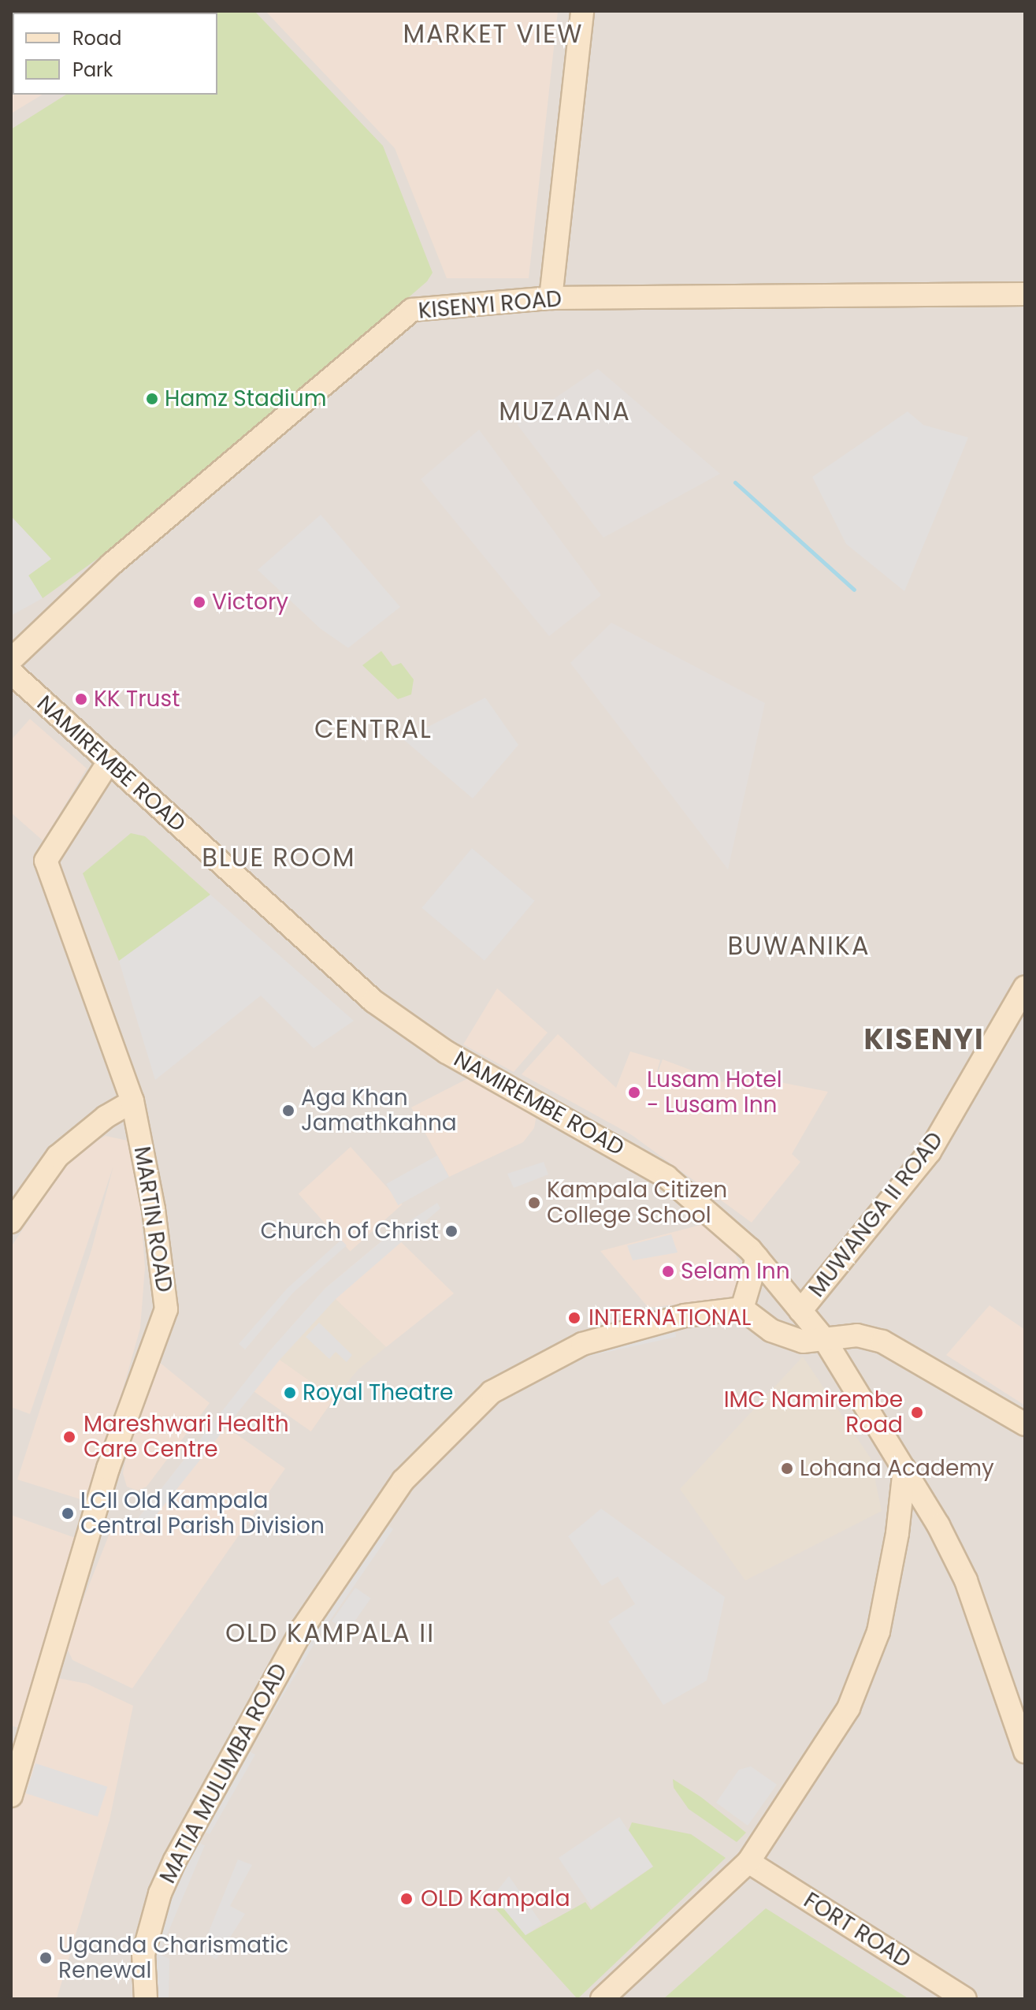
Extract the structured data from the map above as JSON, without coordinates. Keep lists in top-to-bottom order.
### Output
{
  "streets": {
    "street": [
      "KISENYI ROAD",
      "NAMIREMBE ROAD",
      "MUWANGA II ROAD",
      "MARTIN ROAD",
      "MATIA MULUMBA ROAD",
      "FORT ROAD"
    ]
  },
  "crossings": [
    ["NAMIREMBE ROAD", "MUWANGA II ROAD"],
    ["NAMIREMBE ROAD", "MARTIN ROAD"]
  ],
  "districts": [
    "MARKET VIEW",
    "MUZAANA",
    "CENTRAL",
    "BLUE ROOM",
    "BUWANIKA",
    "KISENYI",
    "OLD KAMPALA II"
  ],
  "places": [
    "Hamz Stadium",
    "Victory",
    "KK Trust",
    "Lusam Hotel - Lusam Inn",
    "Aga Khan Jamathkahna",
    "Kampala Citizen College School",
    "Church of Christ",
    "Selam Inn",
    "INTERNATIONAL",
    "Royal Theatre",
    "IMC Namirembe Road",
    "Mareshwari Health Care Centre",
    "Lohana Academy",
    "LCII Old Kampala Central Parish Division",
    "OLD Kampala",
    "Uganda Charismatic Renewal"
  ],
  "legend": ["Road", "Park"]
}
